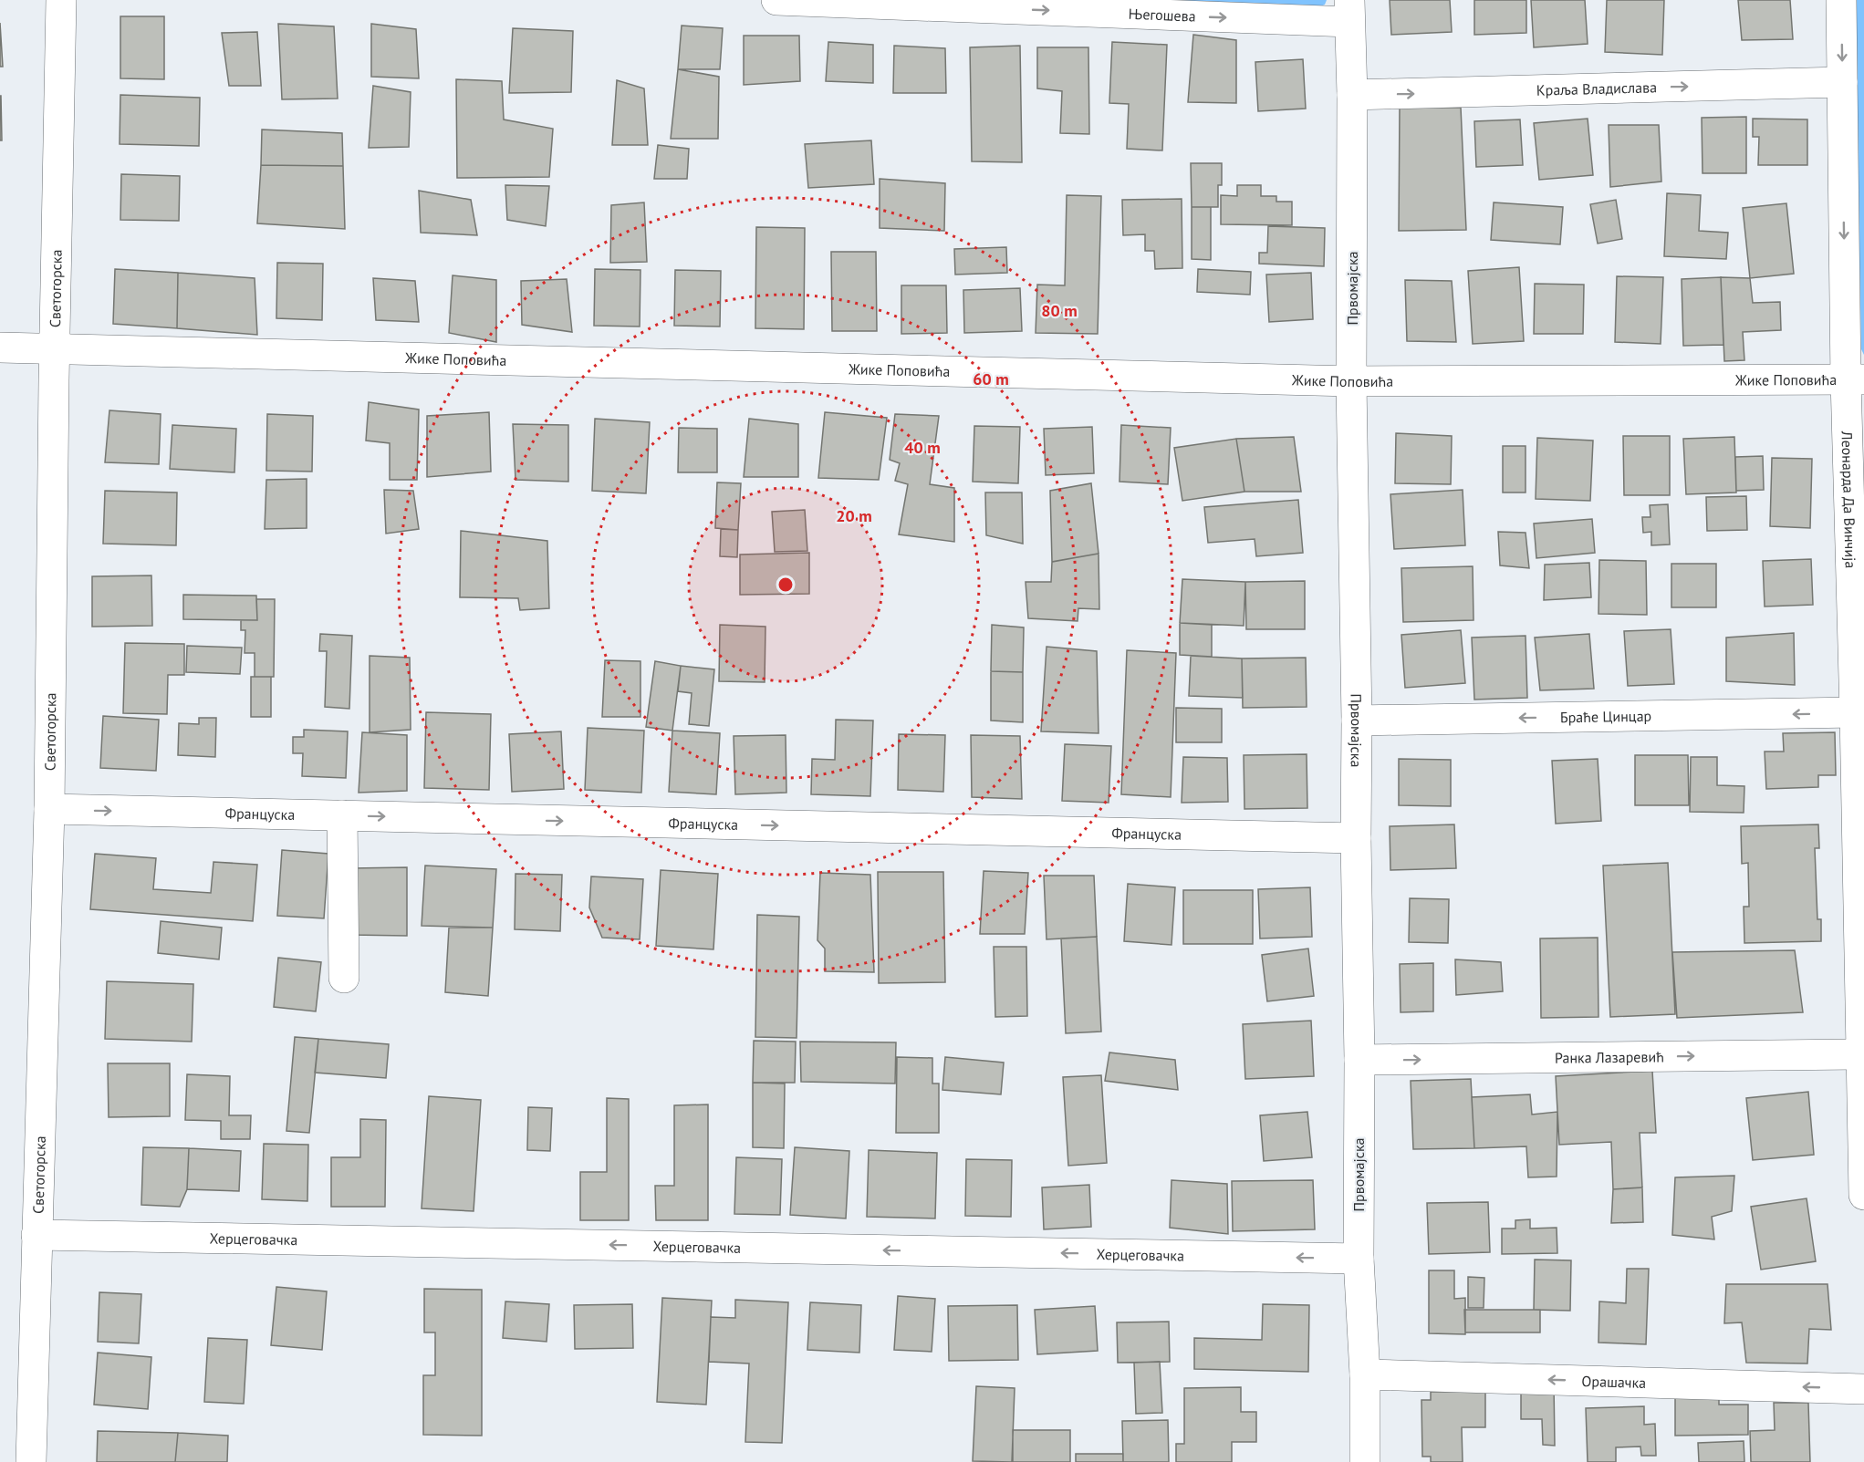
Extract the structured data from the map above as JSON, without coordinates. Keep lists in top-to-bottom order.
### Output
{
  "streets": {
    "street": [
      "Његошева",
      "Краља Владислава",
      "Светогорска",
      "Првомајска",
      "Жике Поповића",
      "Леонарда Да Винчија",
      "Браће Цинцар",
      "Француска",
      "Ранка Лазаревић",
      "Херцеговачка",
      "Орашачка"
    ]
  },
  "crossings": [
    ["Његошева", "Првомајска"],
    ["Краља Владислава", "Првомајска"],
    ["Краља Владислава", "Леонарда Да Винчија"],
    ["Светогорска", "Жике Поповића"],
    ["Светогорска", "Француска"],
    ["Светогорска", "Херцеговачка"],
    ["Првомајска", "Жике Поповића"],
    ["Првомајска", "Браће Цинцар"],
    ["Првомајска", "Француска"],
    ["Првомајска", "Ранка Лазаревић"],
    ["Првомајска", "Херцеговачка"],
    ["Првомајска", "Орашачка"],
    ["Жике Поповића", "Леонарда Да Винчија"],
    ["Леонарда Да Винчија", "Браће Цинцар"],
    ["Леонарда Да Винчија", "Ранка Лазаревић"]
  ],
  "one_way": [
    "Његошева",
    "Краља Владислава",
    "Браће Цинцар",
    "Француска",
    "Ранка Лазаревић",
    "Херцеговачка",
    "Орашачка"
  ],
  "rings": [
    "80 m",
    "60 m",
    "40 m",
    "20 m"
  ]
}
